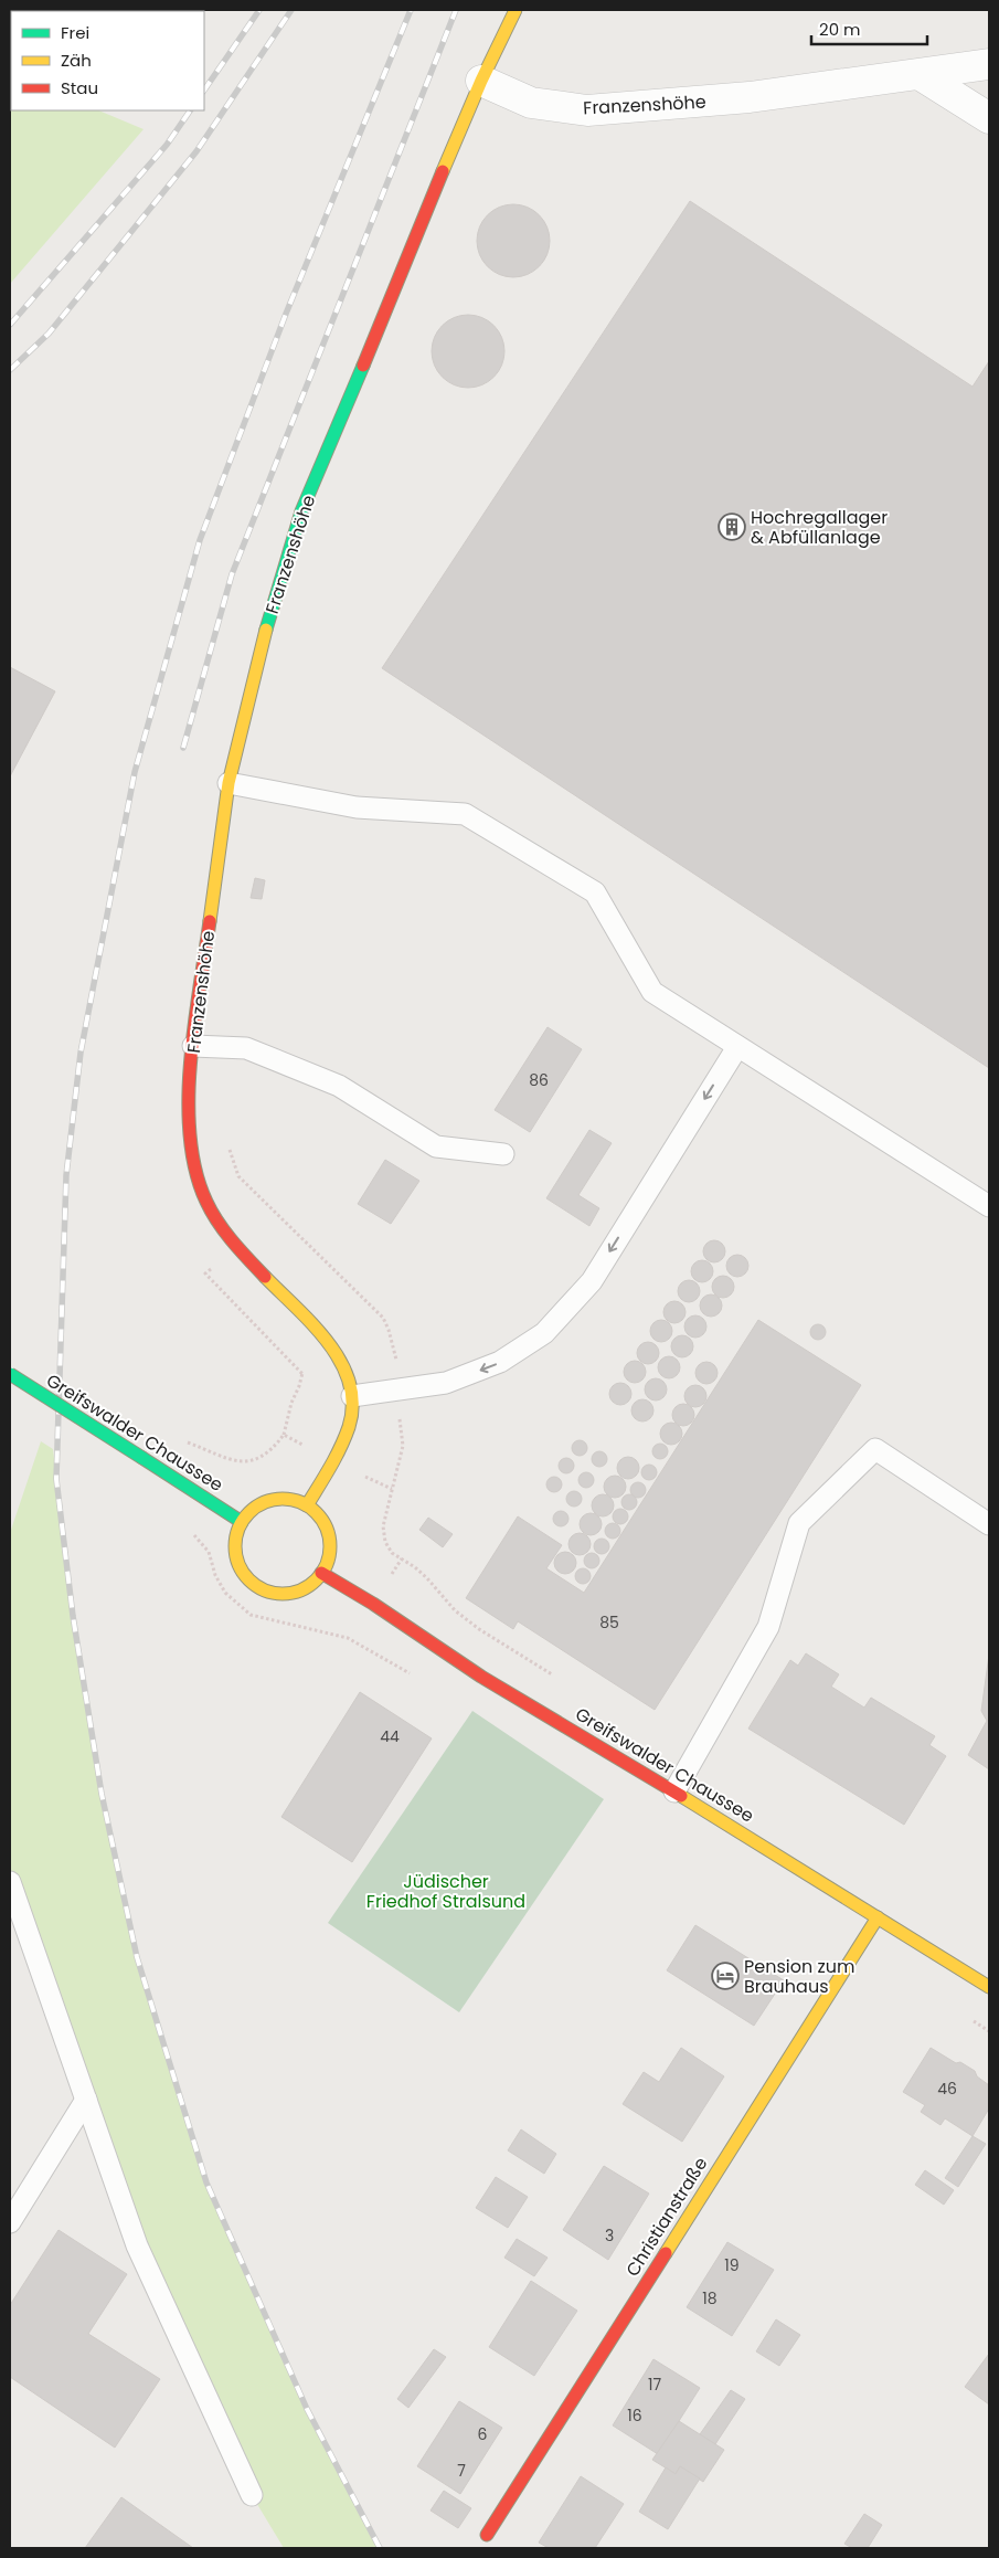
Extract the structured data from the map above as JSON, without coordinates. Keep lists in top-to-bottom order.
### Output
{
  "streets": {
    "street": ["Franzenshöhe", "Greifswalder Chaussee", "Christianstraße"]
  },
  "crossings": [
    ["Franzenshöhe", "Greifswalder Chaussee"],
    ["Greifswalder Chaussee", "Christianstraße"]
  ],
  "parks": ["Jüdischer Friedhof Stralsund"],
  "places": {
    "building": ["Hochregallager & Abfüllanlage"],
    "hotel": ["Pension zum Brauhaus"]
  },
  "house_numbers": [
    "86",
    "85",
    "44",
    "46",
    "3",
    "19",
    "18",
    "17",
    "16",
    "6",
    "7"
  ],
  "legend": ["Frei", "Zäh", "Stau"],
  "scale_bar": "20 m"
}
